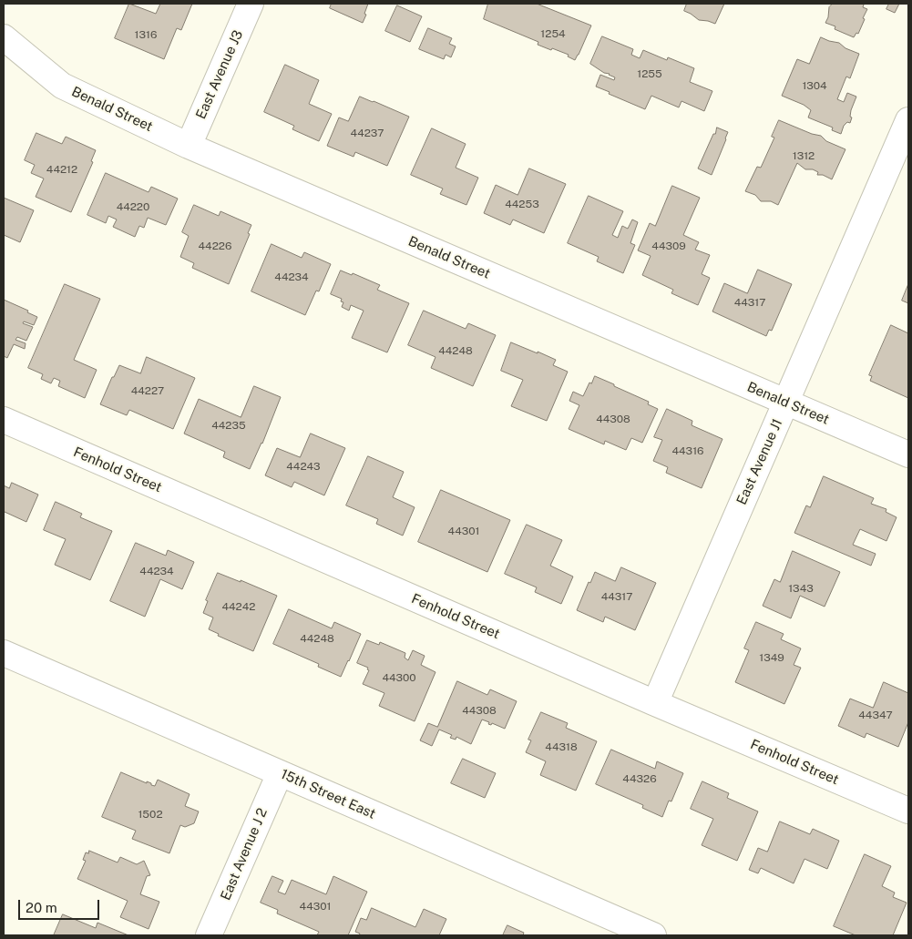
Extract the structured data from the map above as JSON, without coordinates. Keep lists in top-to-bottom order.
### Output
{
  "streets": {
    "street": [
      "East Avenue J3",
      "Benald Street",
      "East Avenue J1",
      "Fenhold Street",
      "15th Street East",
      "East Avenue J 2"
    ]
  },
  "crossings": [
    ["East Avenue J3", "Benald Street"],
    ["Benald Street", "East Avenue J1"],
    ["East Avenue J1", "Fenhold Street"],
    ["15th Street East", "East Avenue J 2"]
  ],
  "house_numbers": [
    "1254",
    "1316",
    "1255",
    "1304",
    "44237",
    "1312",
    "44212",
    "44253",
    "44220",
    "44226",
    "44309",
    "44234",
    "44317",
    "44248",
    "44227",
    "44308",
    "44235",
    "44316",
    "44243",
    "44301",
    "44234",
    "1343",
    "44317",
    "44242",
    "44248",
    "1349",
    "44300",
    "44308",
    "44347",
    "44318",
    "44326",
    "1502",
    "44301"
  ],
  "scale_bar": "20 m"
}
